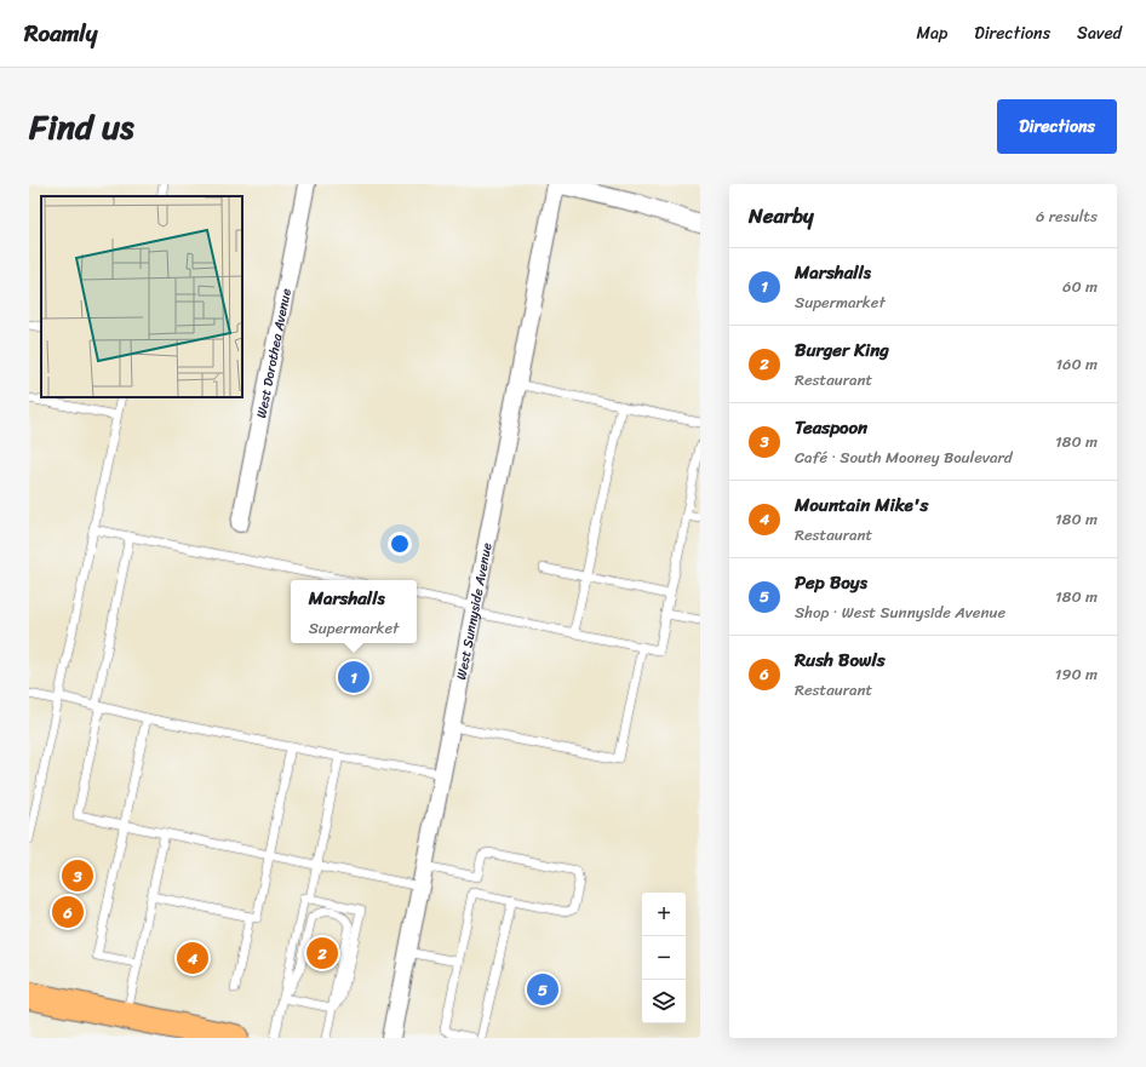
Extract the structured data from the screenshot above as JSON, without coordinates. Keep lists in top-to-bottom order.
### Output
{
  "streets": {
    "street": ["West Dorothea Avenue", "West Sunnyside Avenue"]
  },
  "page": {
    "header": "Roamly",
    "nav": ["Map", "Directions", "Saved"],
    "title": "Find us",
    "buttons": "Directions",
    "heading": ["Nearby", "6 results"],
    "list": [
      {
        "mark": "1",
        "name": "Marshalls",
        "note": "Supermarket",
        "value": "60 m"
      },
      {
        "mark": "2",
        "name": "Burger King",
        "note": "Restaurant",
        "value": "160 m"
      },
      {
        "mark": "3",
        "name": "Teaspoon",
        "note": "Café · South Mooney Boulevard",
        "value": "180 m"
      },
      {
        "mark": "4",
        "name": "Mountain Mike's",
        "note": "Restaurant",
        "value": "180 m"
      },
      {
        "mark": "5",
        "name": "Pep Boys",
        "note": "Shop · West Sunnyside Avenue",
        "value": "180 m"
      },
      {
        "mark": "6",
        "name": "Rush Bowls",
        "note": "Restaurant",
        "value": "190 m"
      }
    ],
    "popup": ["Marshalls", "Supermarket"],
    "pins": [
      "1",
      "3",
      "6",
      "2",
      "4",
      "5"
    ],
    "map_buttons": ["+", "−"]
  }
}
